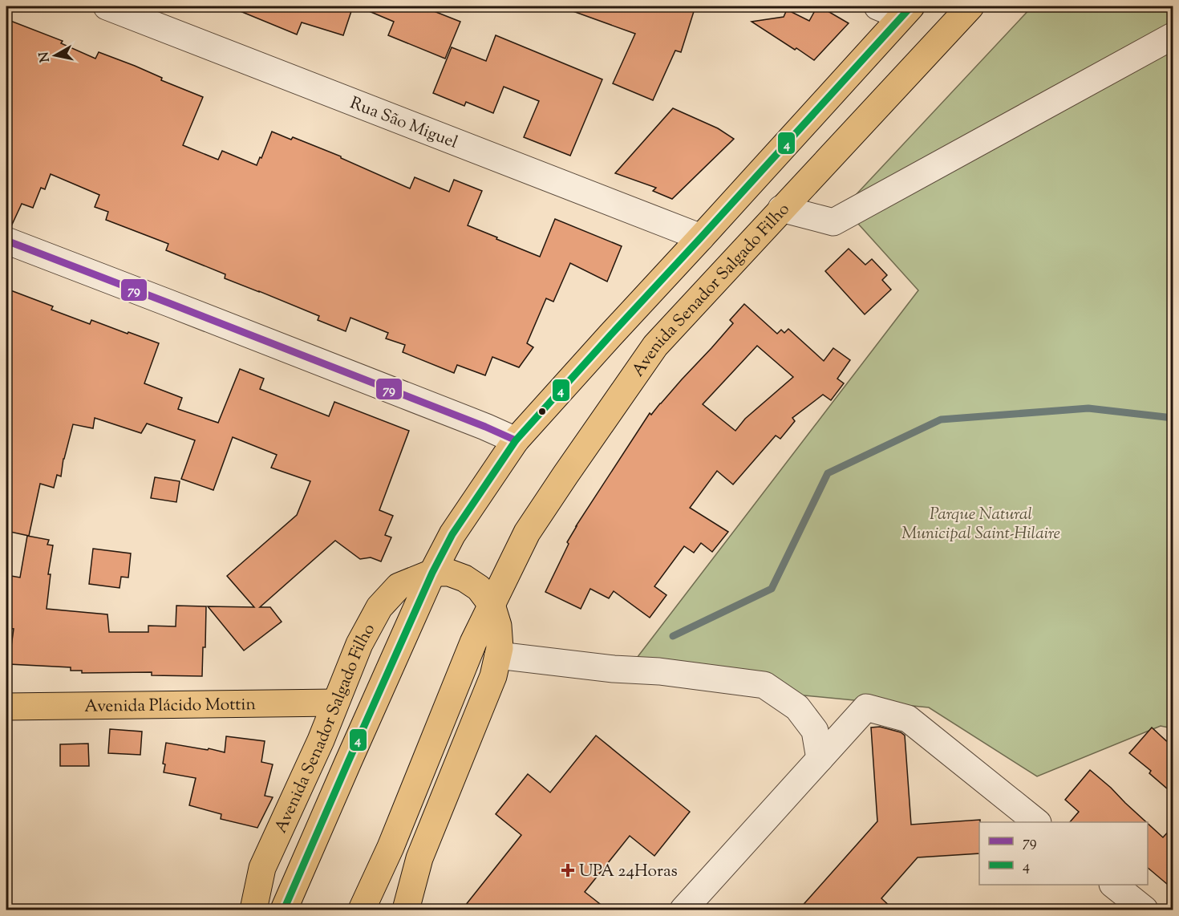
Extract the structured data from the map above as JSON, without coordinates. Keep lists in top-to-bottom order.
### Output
{
  "streets": {
    "main road": ["Avenida Senador Salgado Filho", "Avenida Plácido Mottin"],
    "street": ["Rua São Miguel"]
  },
  "crossings": [
    ["Rua São Miguel", "Avenida Senador Salgado Filho"],
    ["Avenida Senador Salgado Filho", "Avenida Plácido Mottin"]
  ],
  "parks": ["Parque Natural Municipal Saint-Hilaire"],
  "places": {
    "health": ["UPA 24Horas"]
  },
  "lines": ["transit line 4", "transit line 79"],
  "legend": ["79", "4"],
  "north": "left"
}
